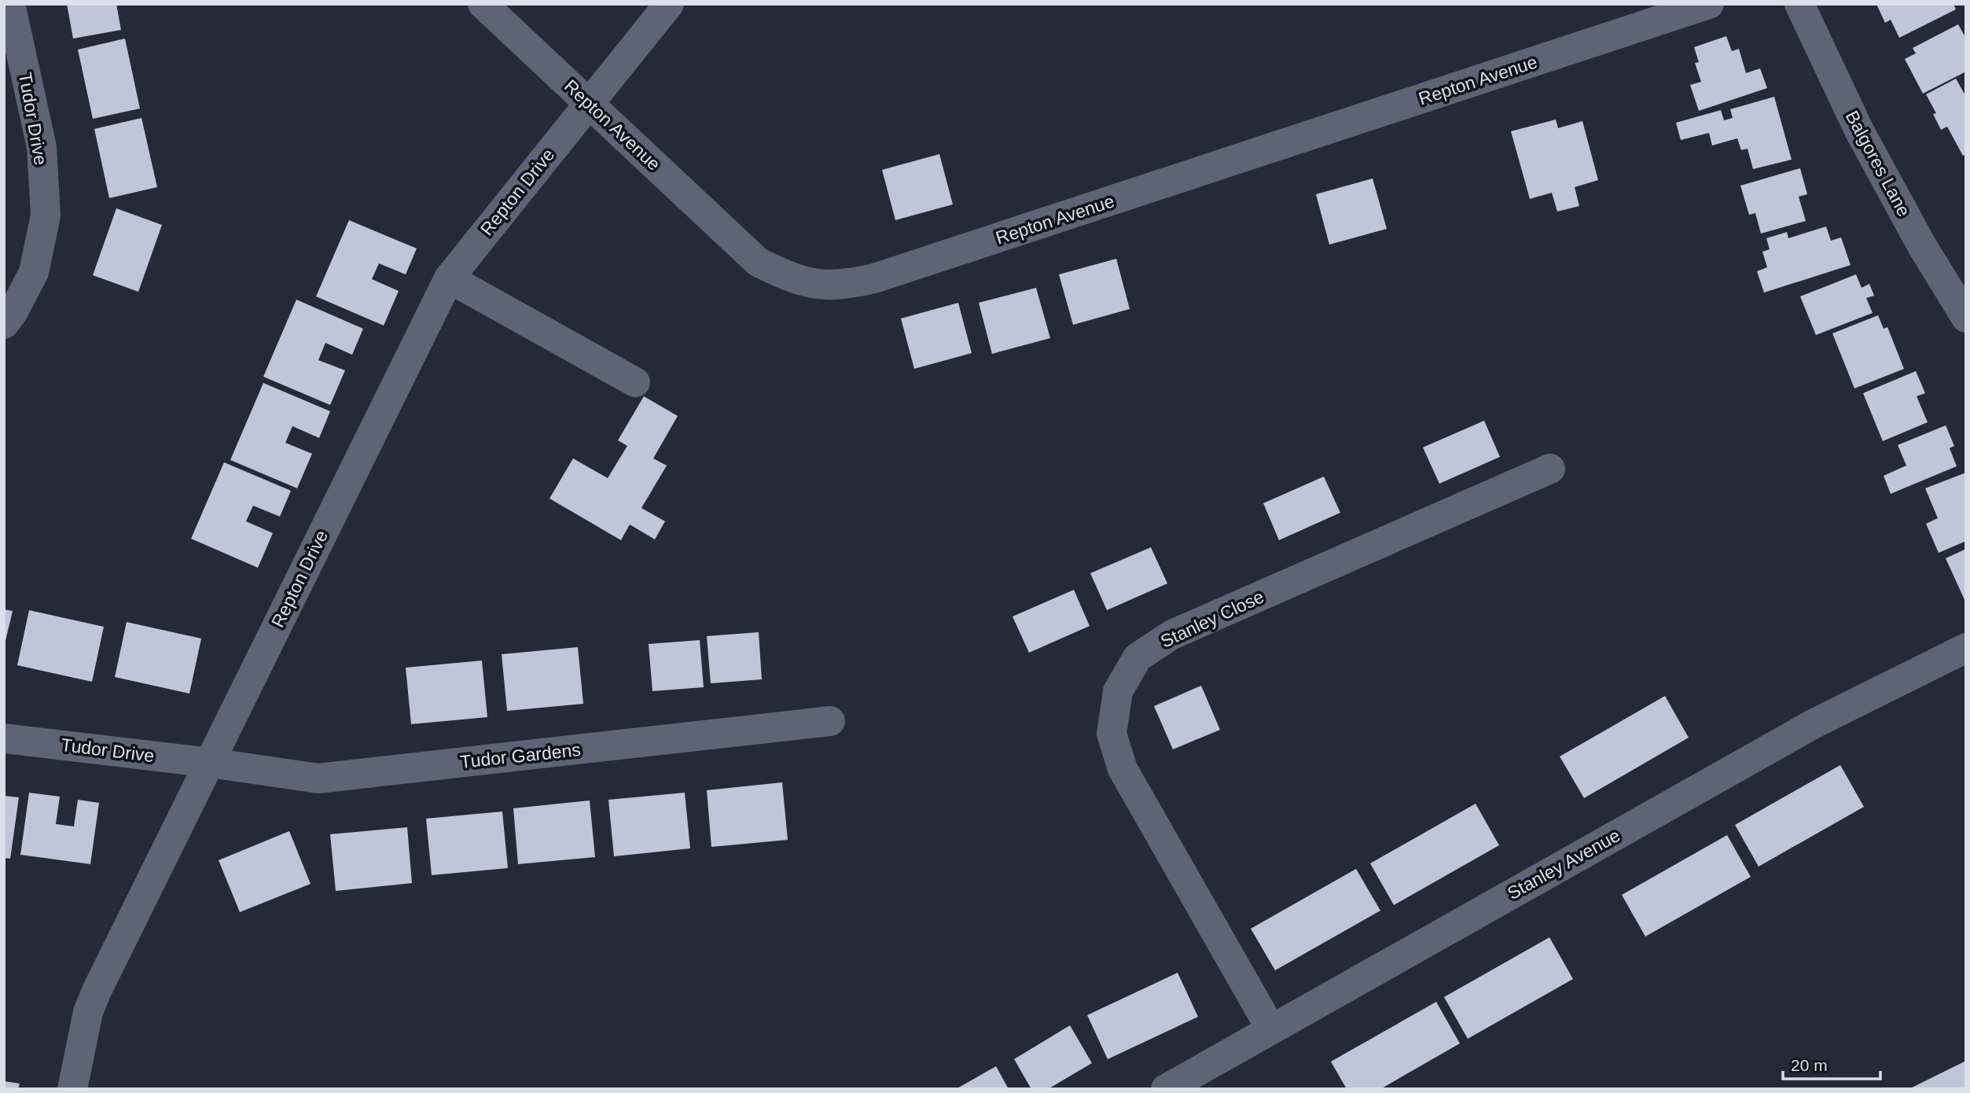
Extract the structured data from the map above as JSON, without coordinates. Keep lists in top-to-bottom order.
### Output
{
  "streets": {
    "street": [
      "Repton Avenue",
      "Tudor Drive",
      "Balgores Lane",
      "Repton Drive",
      "Stanley Close",
      "Tudor Gardens",
      "Stanley Avenue"
    ]
  },
  "crossings": [
    ["Repton Avenue", "Repton Drive"],
    ["Tudor Drive", "Repton Drive"],
    ["Tudor Drive", "Tudor Gardens"],
    ["Repton Drive", "Tudor Gardens"],
    ["Stanley Close", "Stanley Avenue"]
  ],
  "scale_bar": "20 m"
}
